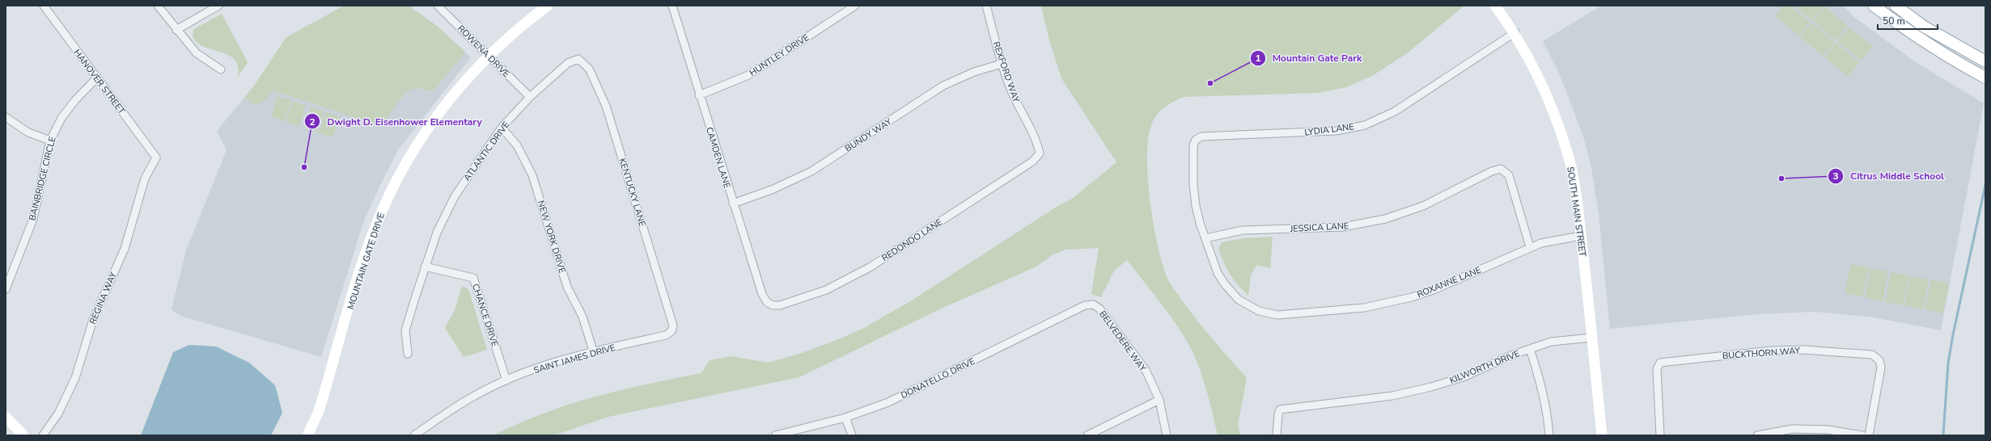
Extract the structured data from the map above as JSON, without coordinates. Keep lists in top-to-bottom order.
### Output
{
  "streets": {
    "main road": ["SOUTH MAIN STREET", "MOUNTAIN GATE DRIVE"],
    "street": [
      "ROWENA DRIVE",
      "HUNTLEY DRIVE",
      "REXFORD WAY",
      "HANOVER STREET",
      "LYDIA LANE",
      "BUNDY WAY",
      "ATLANTIC DRIVE",
      "CAMDEN LANE",
      "BAINBRIDGE CIRCLE",
      "KENTUCKY LANE",
      "JESSICA LANE",
      "NEW YORK DRIVE",
      "REDONDO LANE",
      "ROXANNE LANE",
      "REGINA WAY",
      "CHANCE DRIVE",
      "BELVEDERE WAY",
      "BUCKTHORN WAY",
      "SAINT JAMES DRIVE",
      "KILWORTH DRIVE",
      "DONATELLO DRIVE"
    ]
  },
  "crossings": [
    ["ROWENA DRIVE", "ATLANTIC DRIVE"],
    ["ROWENA DRIVE", "MOUNTAIN GATE DRIVE"],
    ["HUNTLEY DRIVE", "CAMDEN LANE"],
    ["REXFORD WAY", "BUNDY WAY"],
    ["REXFORD WAY", "REDONDO LANE"],
    ["HANOVER STREET", "BAINBRIDGE CIRCLE"],
    ["HANOVER STREET", "REGINA WAY"],
    ["LYDIA LANE", "SOUTH MAIN STREET"],
    ["LYDIA LANE", "ROXANNE LANE"],
    ["BUNDY WAY", "CAMDEN LANE"],
    ["ATLANTIC DRIVE", "KENTUCKY LANE"],
    ["ATLANTIC DRIVE", "NEW YORK DRIVE"],
    ["ATLANTIC DRIVE", "CHANCE DRIVE"],
    ["CAMDEN LANE", "REDONDO LANE"],
    ["KENTUCKY LANE", "SAINT JAMES DRIVE"],
    ["SOUTH MAIN STREET", "ROXANNE LANE"],
    ["SOUTH MAIN STREET", "KILWORTH DRIVE"],
    ["JESSICA LANE", "ROXANNE LANE"],
    ["NEW YORK DRIVE", "SAINT JAMES DRIVE"],
    ["CHANCE DRIVE", "SAINT JAMES DRIVE"],
    ["BELVEDERE WAY", "DONATELLO DRIVE"]
  ],
  "places": ["Mountain Gate Park", "Dwight D. Eisenhower Elementary", "Citrus Middle School"],
  "scale_bar": "50 m"
}
